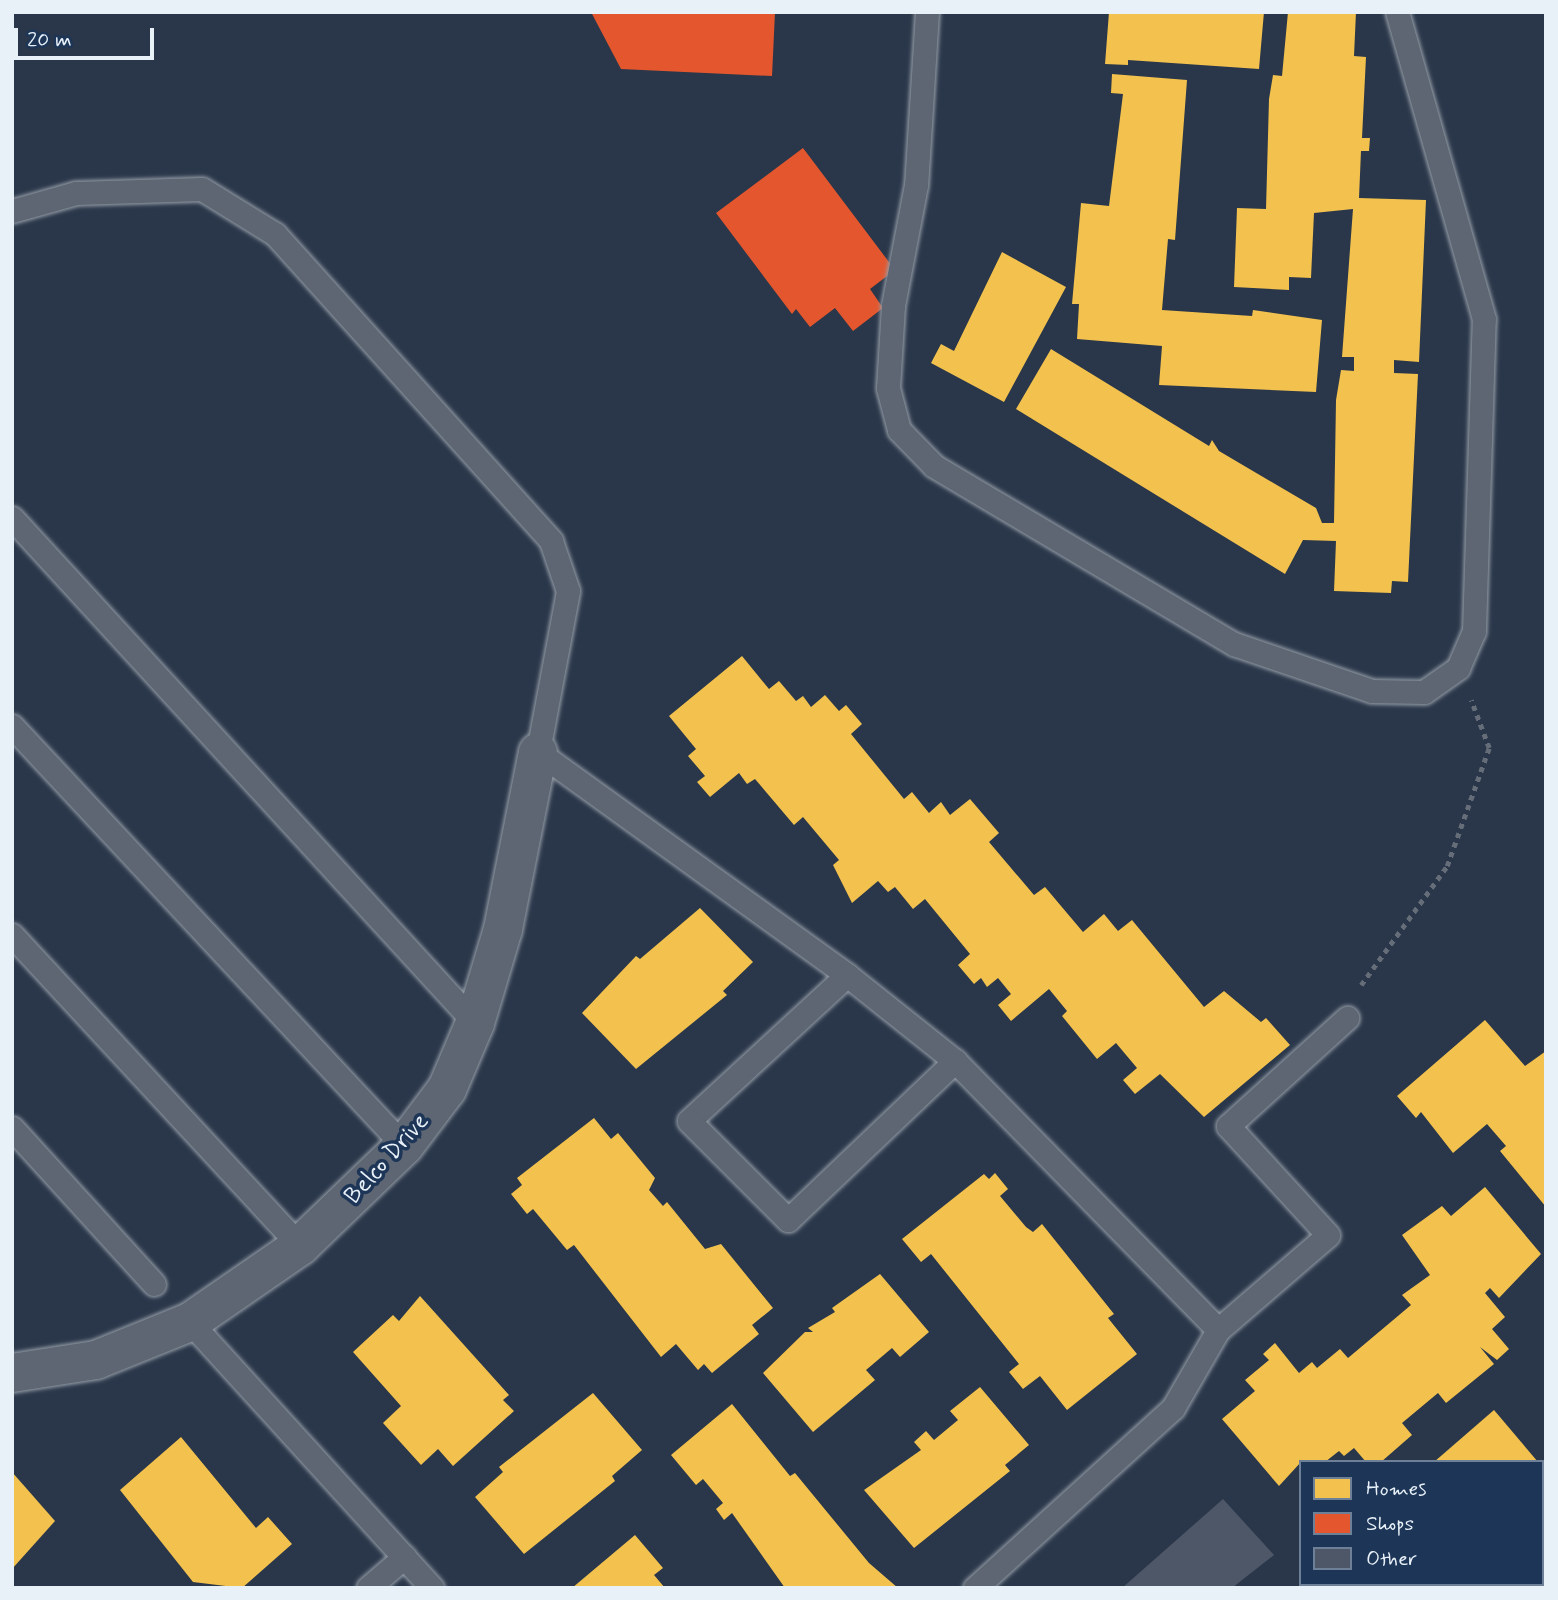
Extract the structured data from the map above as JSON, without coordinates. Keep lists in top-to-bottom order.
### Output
{
  "streets": {
    "street": ["Belco Drive"]
  },
  "legend": ["Homes", "Shops", "Other"],
  "scale_bar": "20 m"
}
